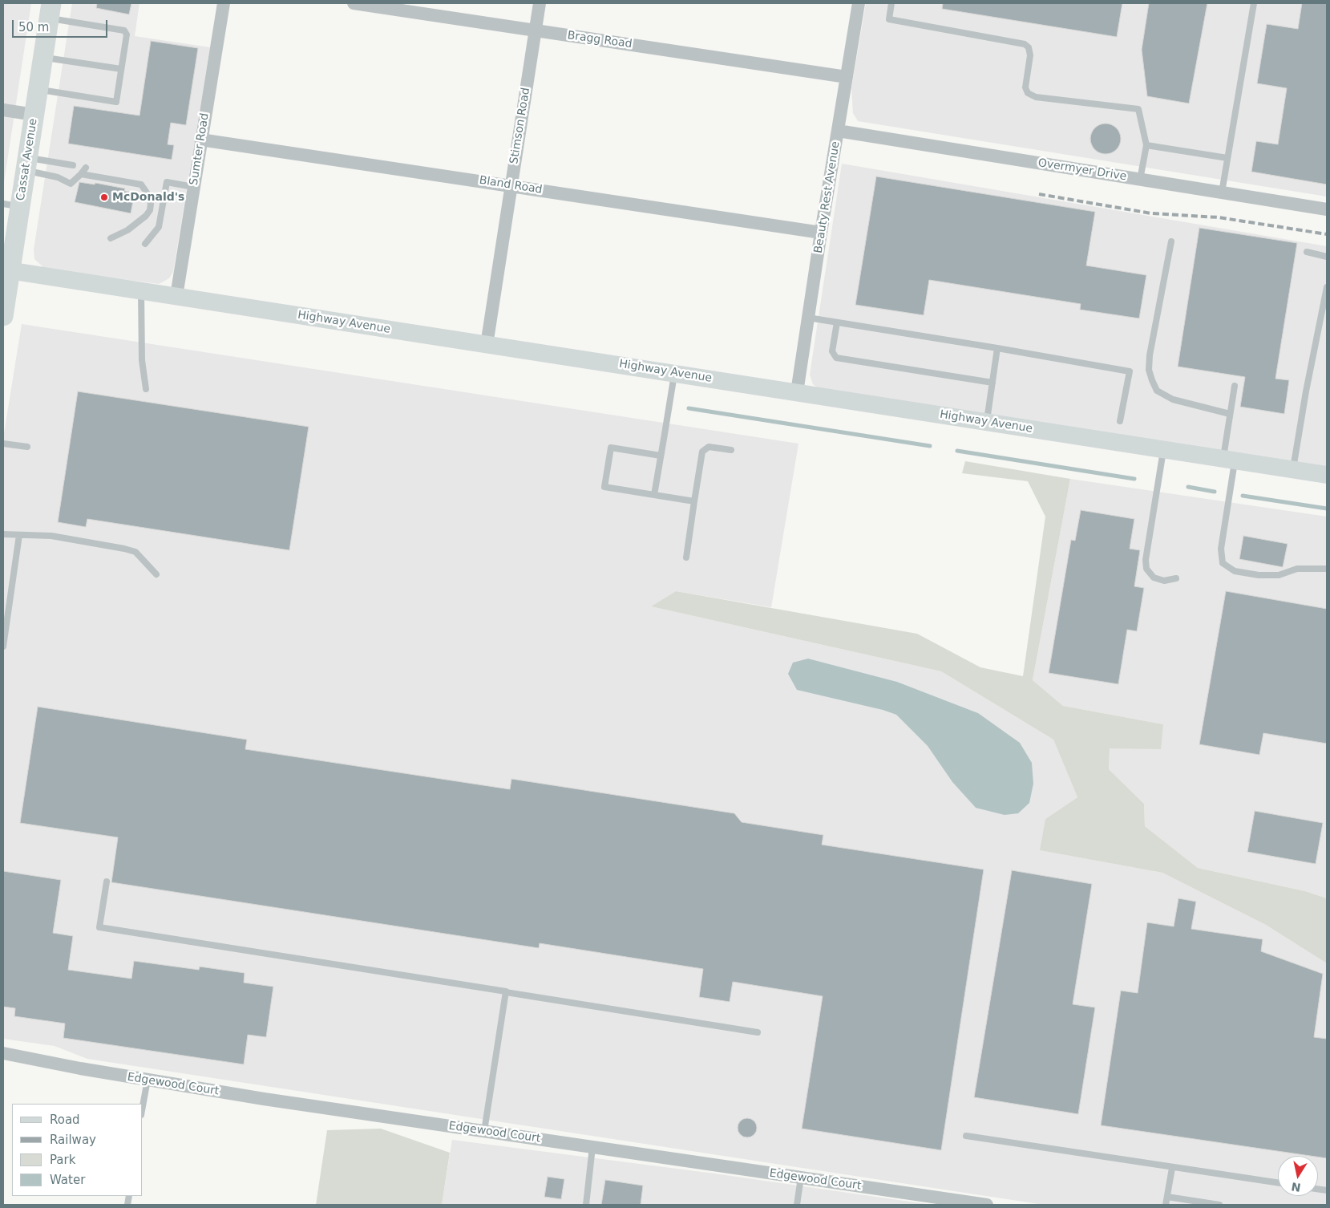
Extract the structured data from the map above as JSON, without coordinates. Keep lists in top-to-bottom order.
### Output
{
  "streets": {
    "main road": ["Cassat Avenue"],
    "street": [
      "Bragg Road",
      "Stimson Road",
      "Sumter Road",
      "Overmyer Drive",
      "Bland Road",
      "Beauty Rest Avenue",
      "Highway Avenue",
      "Edgewood Court"
    ]
  },
  "crossings": [
    ["Bragg Road", "Stimson Road"],
    ["Bragg Road", "Beauty Rest Avenue"],
    ["Stimson Road", "Bland Road"],
    ["Stimson Road", "Highway Avenue"],
    ["Sumter Road", "Bland Road"],
    ["Sumter Road", "Highway Avenue"],
    ["Cassat Avenue", "Highway Avenue"],
    ["Overmyer Drive", "Beauty Rest Avenue"],
    ["Bland Road", "Beauty Rest Avenue"],
    ["Beauty Rest Avenue", "Highway Avenue"]
  ],
  "places": ["McDonald's"],
  "legend": [
    "Road",
    "Railway",
    "Park",
    "Water"
  ],
  "scale_bar": "50 m",
  "north": "bottom"
}
